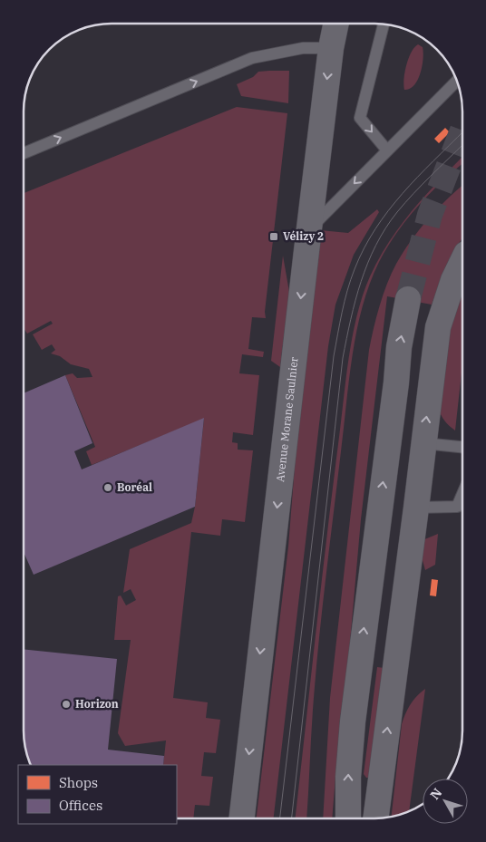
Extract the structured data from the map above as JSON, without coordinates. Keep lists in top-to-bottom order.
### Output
{
  "streets": {
    "main road": ["Avenue Morane Saulnier"]
  },
  "places": {
    "transit": ["Vélizy 2"],
    "other": ["Boréal", "Horizon"]
  },
  "legend": ["Shops", "Offices"],
  "north": "top left"
}
